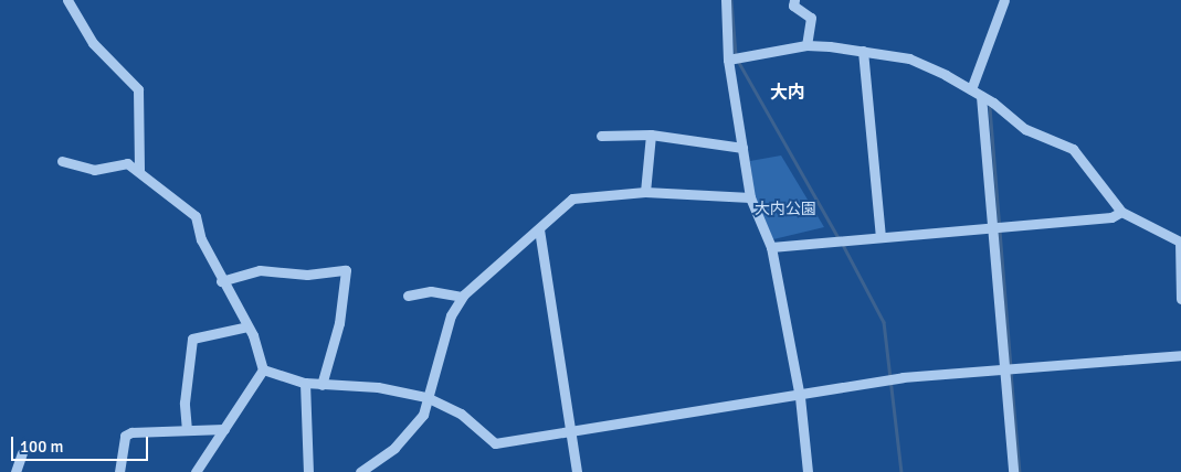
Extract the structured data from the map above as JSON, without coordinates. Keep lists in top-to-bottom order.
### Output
{
  "districts": ["大内"],
  "parks": ["大内公園"],
  "scale_bar": "100 m"
}
